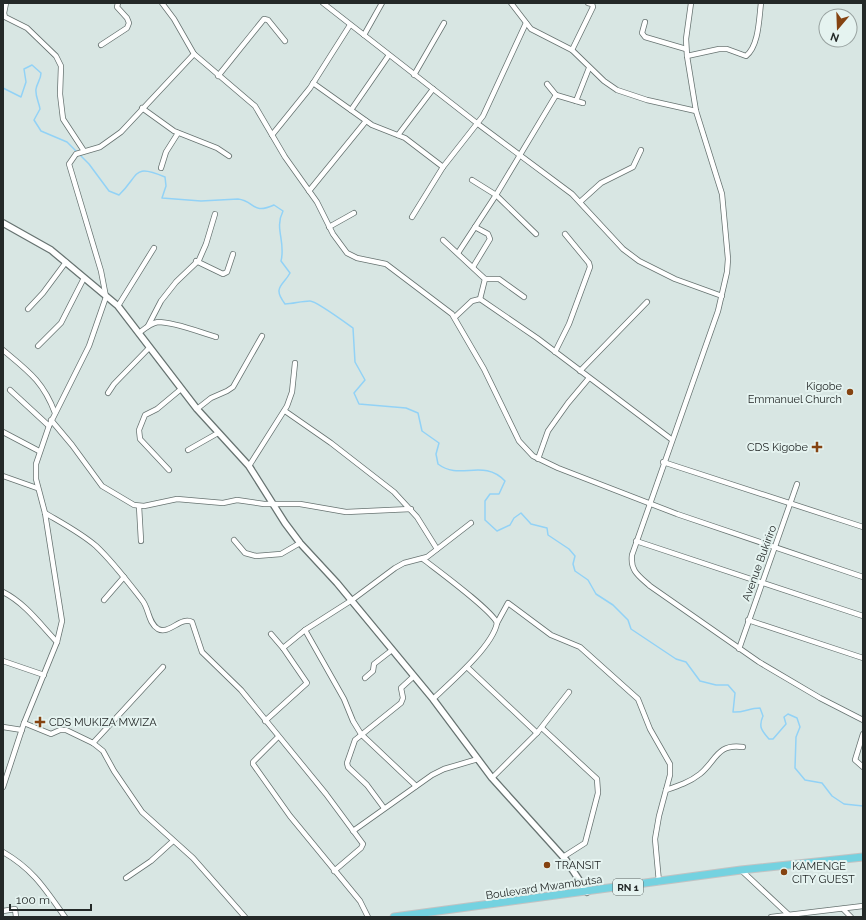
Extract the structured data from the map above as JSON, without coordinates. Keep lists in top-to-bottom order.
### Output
{
  "streets": {
    "highway": ["Boulevard Mwambutsa", "RN 1"],
    "street": ["Avenue Bukiriro"]
  },
  "places": {
    "other": ["Kigobe Emmanuel Church", "TRANSIT", "KAMENGE CITY GUEST"],
    "health": ["CDS Kigobe", "CDS MUKIZA MWIZA"]
  },
  "scale_bar": "100 m",
  "north": "bottom"
}
